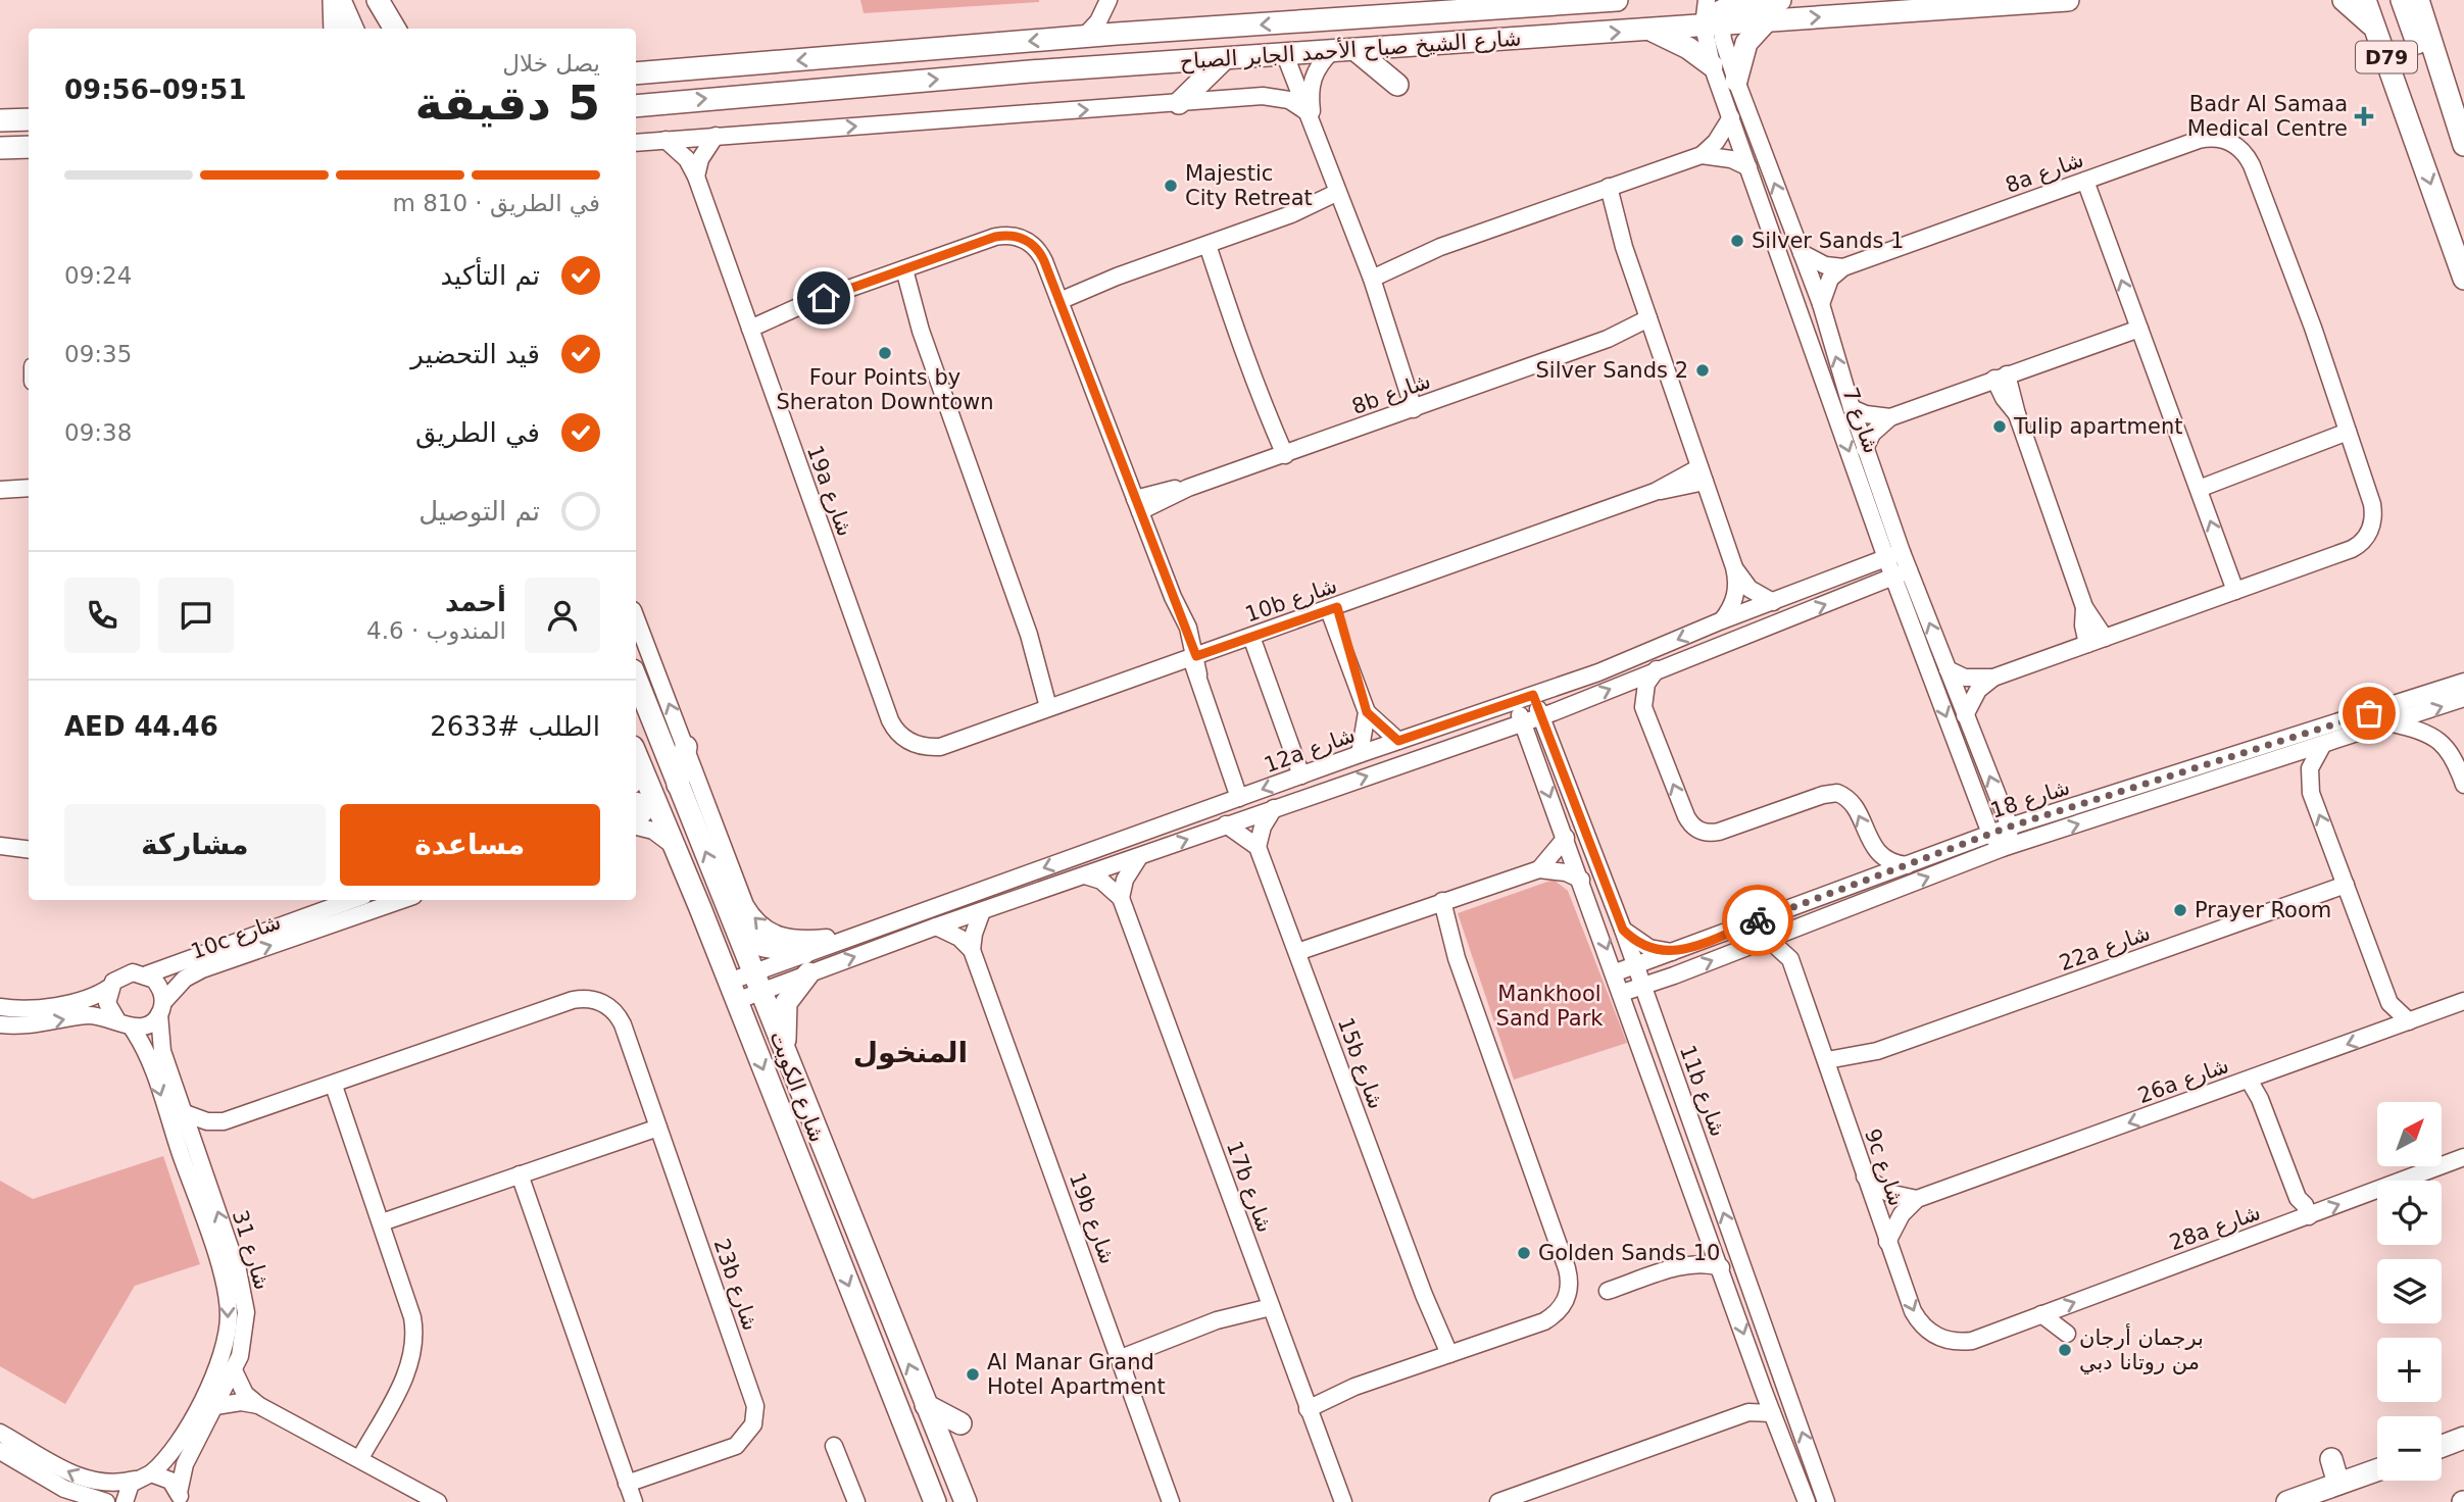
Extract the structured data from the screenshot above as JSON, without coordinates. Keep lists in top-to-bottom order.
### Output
{
  "streets": {
    "main road": ["شارع الشيخ صباح الأحمد الجابر الصباح", "D79", "شارع الكويت"],
    "street": [
      "8a شارع",
      "8b شارع",
      "شارع 7",
      "19a شارع",
      "10b شارع",
      "12a شارع",
      "شارع 18",
      "10c شارع",
      "22a شارع",
      "15b شارع",
      "26a شارع",
      "11b شارع",
      "9c شارع",
      "17b شارع",
      "19b شارع",
      "28a شارع",
      "شارع 31",
      "23b شارع"
    ]
  },
  "crossings": [
    ["شارع الشيخ صباح الأحمد الجابر الصباح", "شارع 7"],
    ["شارع 7", "12a شارع"],
    ["شارع 7", "شارع 18"],
    ["19a شارع", "10b شارع"],
    ["12a شارع", "شارع الكويت"],
    ["12a شارع", "11b شارع"],
    ["شارع 18", "11b شارع"],
    ["شارع 18", "9c شارع"],
    ["10c شارع", "شارع 31"],
    ["22a شارع", "9c شارع"],
    ["9c شارع", "28a شارع"]
  ],
  "one_way": ["26a شارع", "28a شارع"],
  "districts": ["المنخول"],
  "parks": ["Mankhool Sand Park"],
  "places": {
    "health": ["Badr Al Samaa Medical Centre"],
    "other": [
      "Majestic City Retreat",
      "Silver Sands 1",
      "Four Points by Sheraton Downtown",
      "Silver Sands 2",
      "Tulip apartment",
      "Prayer Room",
      "Golden Sands 10",
      "برجمان أرجان من روتانا دبي",
      "Al Manar Grand Hotel Apartment"
    ]
  },
  "north": "top right",
  "page": {
    "heading": ["5 دقيقة", "يصل خلال", "09:51–09:56"],
    "panel": [
      "أحمد",
      "المندوب · 4.6",
      "الطلب #2633",
      "AED 44.46"
    ],
    "bar": "في الطريق · 810 m",
    "list": [
      ["تم التأكيد", "09:24"],
      ["قيد التحضير", "09:35"],
      ["في الطريق", "09:38"],
      "تم التوصيل"
    ],
    "buttons": ["مساعدة", "مشاركة"],
    "map_buttons": ["+", "−"]
  }
}
